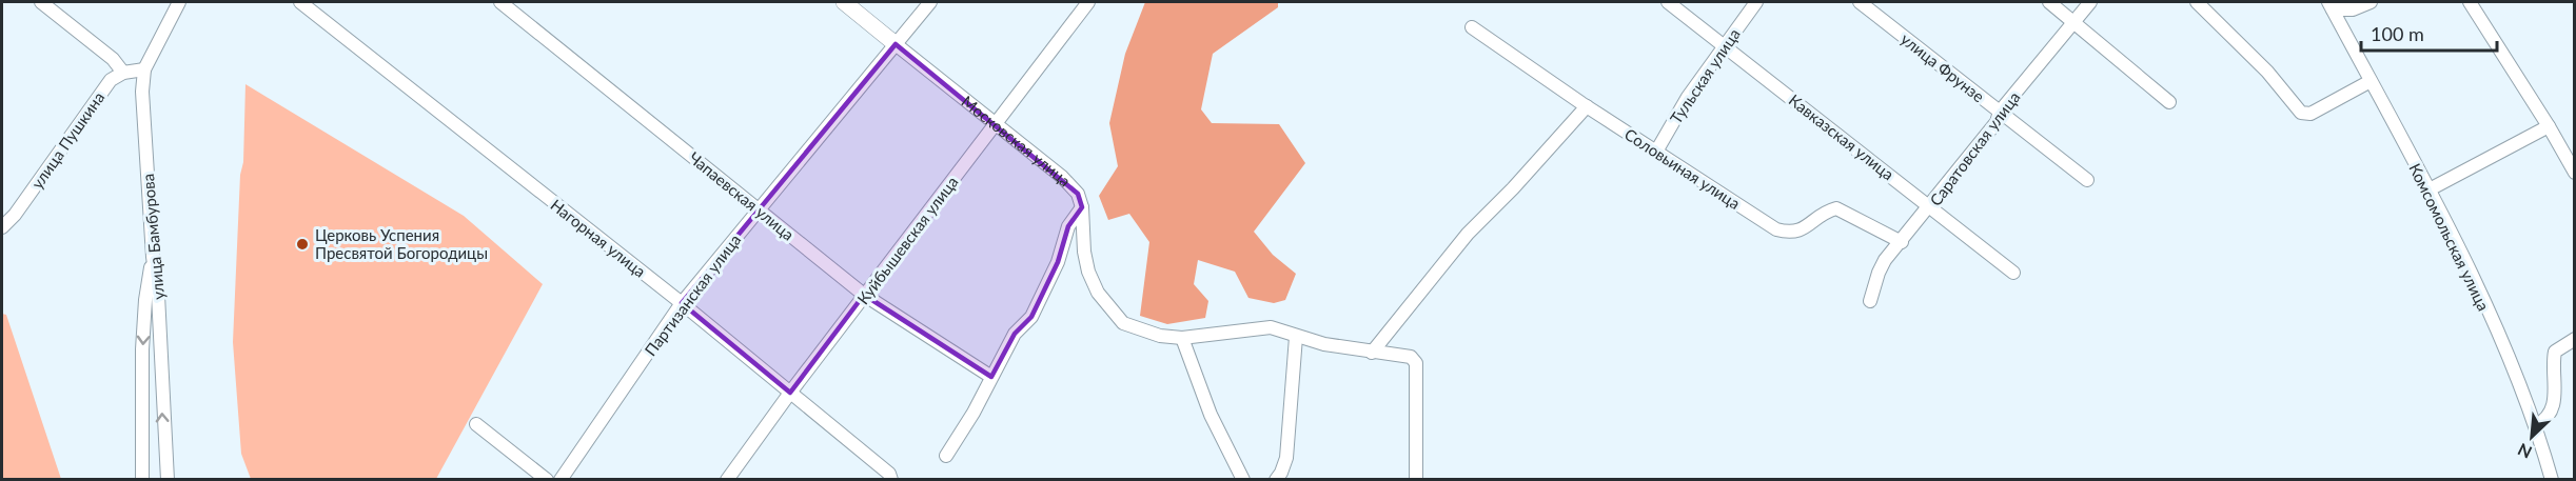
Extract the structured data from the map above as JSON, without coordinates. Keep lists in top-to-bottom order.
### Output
{
  "streets": {
    "main road": ["Московская улица"],
    "street": [
      "улица Фрунзе",
      "Тульская улица",
      "Кавказская улица",
      "улица Пушкина",
      "Саратовская улица",
      "Соловьиная улица",
      "Чапаевская улица",
      "улица Бамбурова",
      "Комсомольская улица",
      "Нагорная улица",
      "Куйбышевская улица",
      "Партизанская улица"
    ]
  },
  "crossings": [
    ["улица Фрунзе", "Саратовская улица"],
    ["Тульская улица", "Кавказская улица"],
    ["Тульская улица", "Соловьиная улица"],
    ["Кавказская улица", "Саратовская улица"],
    ["Московская улица", "Куйбышевская улица"],
    ["Московская улица", "Партизанская улица"],
    ["Саратовская улица", "Соловьиная улица"],
    ["Чапаевская улица", "Куйбышевская улица"],
    ["Чапаевская улица", "Партизанская улица"],
    ["Нагорная улица", "Куйбышевская улица"],
    ["Нагорная улица", "Партизанская улица"]
  ],
  "places": ["Церковь Успения Пресвятой Богородицы"],
  "scale_bar": "100 m",
  "north": "bottom left"
}
